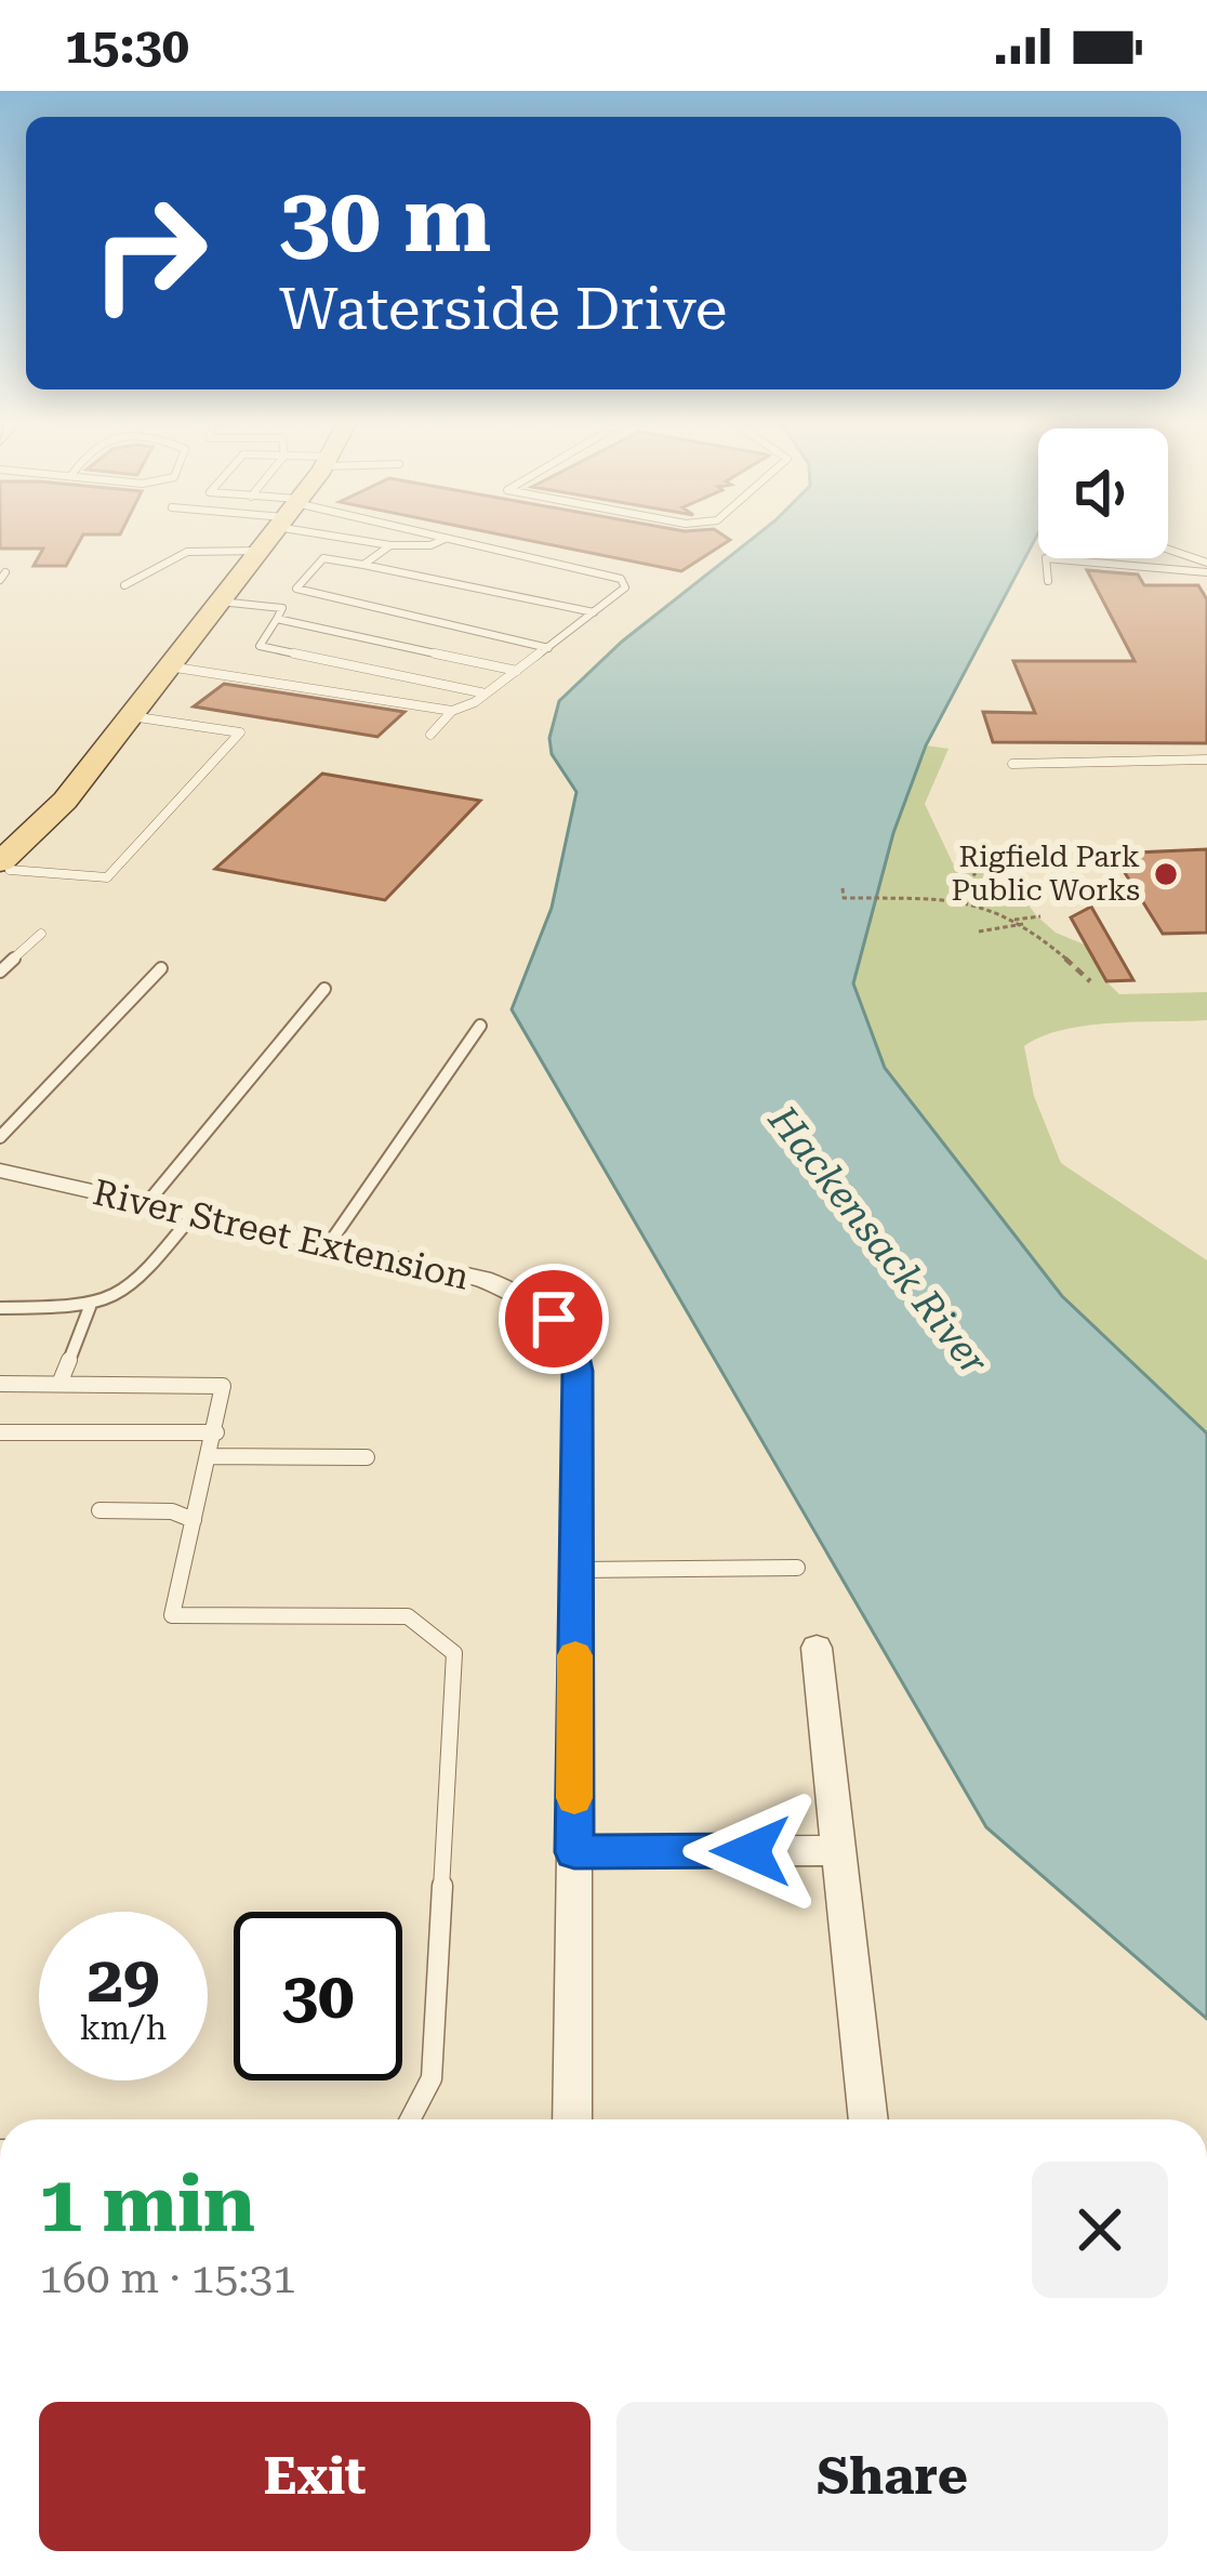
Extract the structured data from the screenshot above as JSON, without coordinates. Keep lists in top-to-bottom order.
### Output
{
  "streets": {
    "street": ["River Street Extension"]
  },
  "water": ["Hackensack River"],
  "places": ["Rigfield Park Public Works"],
  "page": {
    "status": "15:30",
    "turn": ["30 m", "Waterside Drive"],
    "speed": "29 km/h",
    "limit": "30",
    "heading": ["1 min", "160 m · 15:31"],
    "buttons": ["Exit", "Share"]
  }
}
